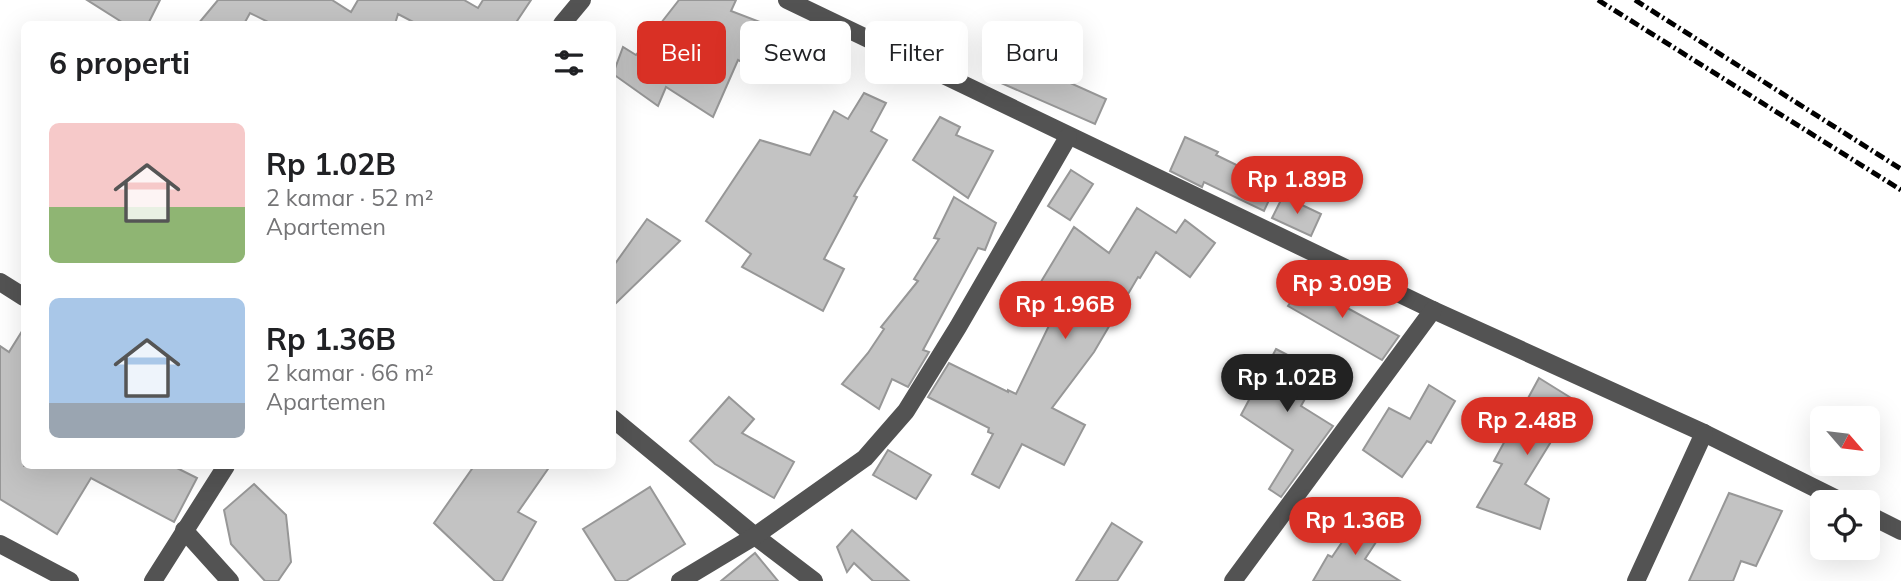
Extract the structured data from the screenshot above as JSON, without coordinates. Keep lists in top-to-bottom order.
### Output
{
  "north": "bottom right",
  "page": {
    "chip": [
      "Beli",
      "Sewa",
      "Filter",
      "Baru"
    ],
    "heading": "6 properti",
    "list": [
      {
        "name": "Rp 1.02B",
        "note": "2 kamar · 52 m² · Apartemen"
      },
      {
        "name": "Rp 1.36B",
        "note": "2 kamar · 66 m² · Apartemen"
      }
    ],
    "price": [
      "Rp 1.89B",
      "Rp 3.09B",
      "Rp 1.96B",
      "Rp 1.02B",
      "Rp 2.48B",
      "Rp 1.36B"
    ]
  }
}
